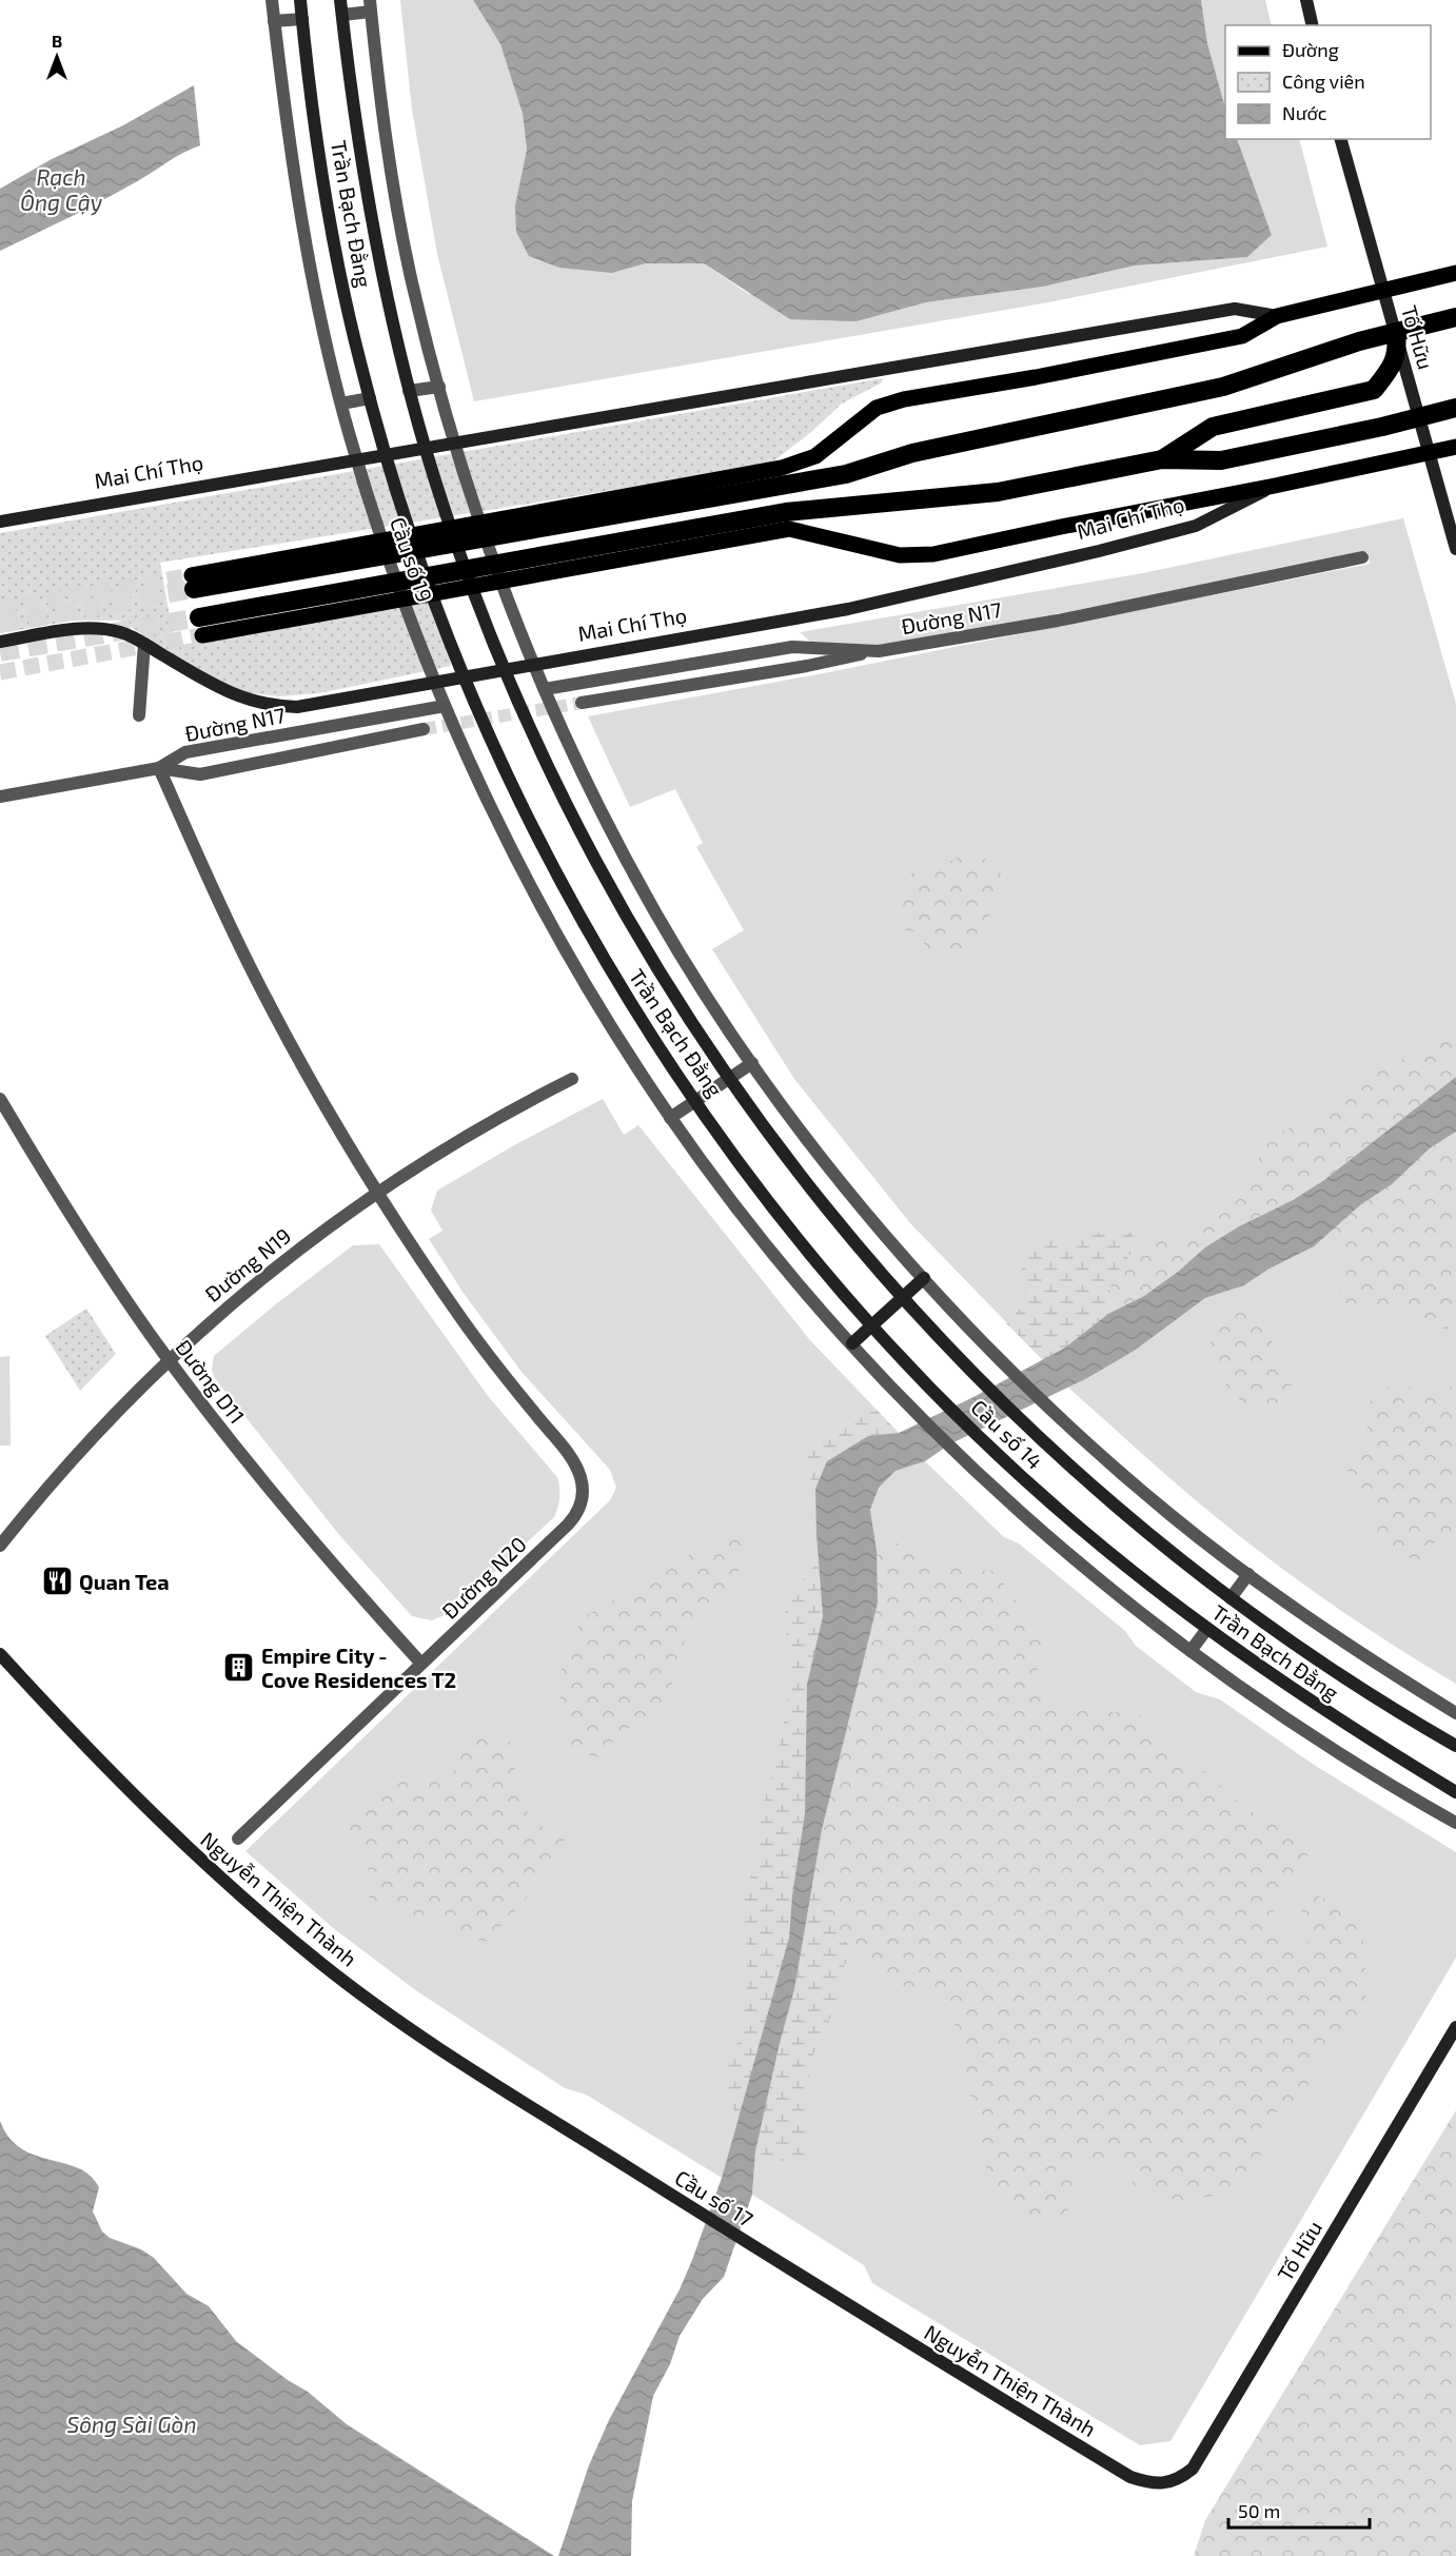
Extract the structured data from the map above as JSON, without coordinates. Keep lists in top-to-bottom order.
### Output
{
  "streets": {
    "highway": ["Mai Chí Thọ"],
    "street": [
      "Trần Bạch Đằng",
      "Tố Hữu",
      "Cầu số 19",
      "Đường N17",
      "Đường N19",
      "Đường D11",
      "Cầu số 14",
      "Đường N20",
      "Nguyễn Thiện Thành",
      "Cầu số 17"
    ]
  },
  "crossings": [
    ["Trần Bạch Đằng", "Cầu số 19"],
    ["Trần Bạch Đằng", "Cầu số 14"],
    ["Tố Hữu", "Mai Chí Thọ"],
    ["Tố Hữu", "Nguyễn Thiện Thành"],
    ["Cầu số 19", "Đường N17"],
    ["Đường N19", "Đường D11"],
    ["Đường N19", "Đường N20"],
    ["Đường D11", "Đường N20"],
    ["Nguyễn Thiện Thành", "Cầu số 17"]
  ],
  "water": ["Rạch Ông Cậy", "Sông Sài Gòn"],
  "places": {
    "restaurant": ["Quan Tea"],
    "building": ["Empire City - Cove Residences T2"]
  },
  "legend": ["Đường", "Công viên", "Nước"],
  "scale_bar": "50 m",
  "north": "top"
}
